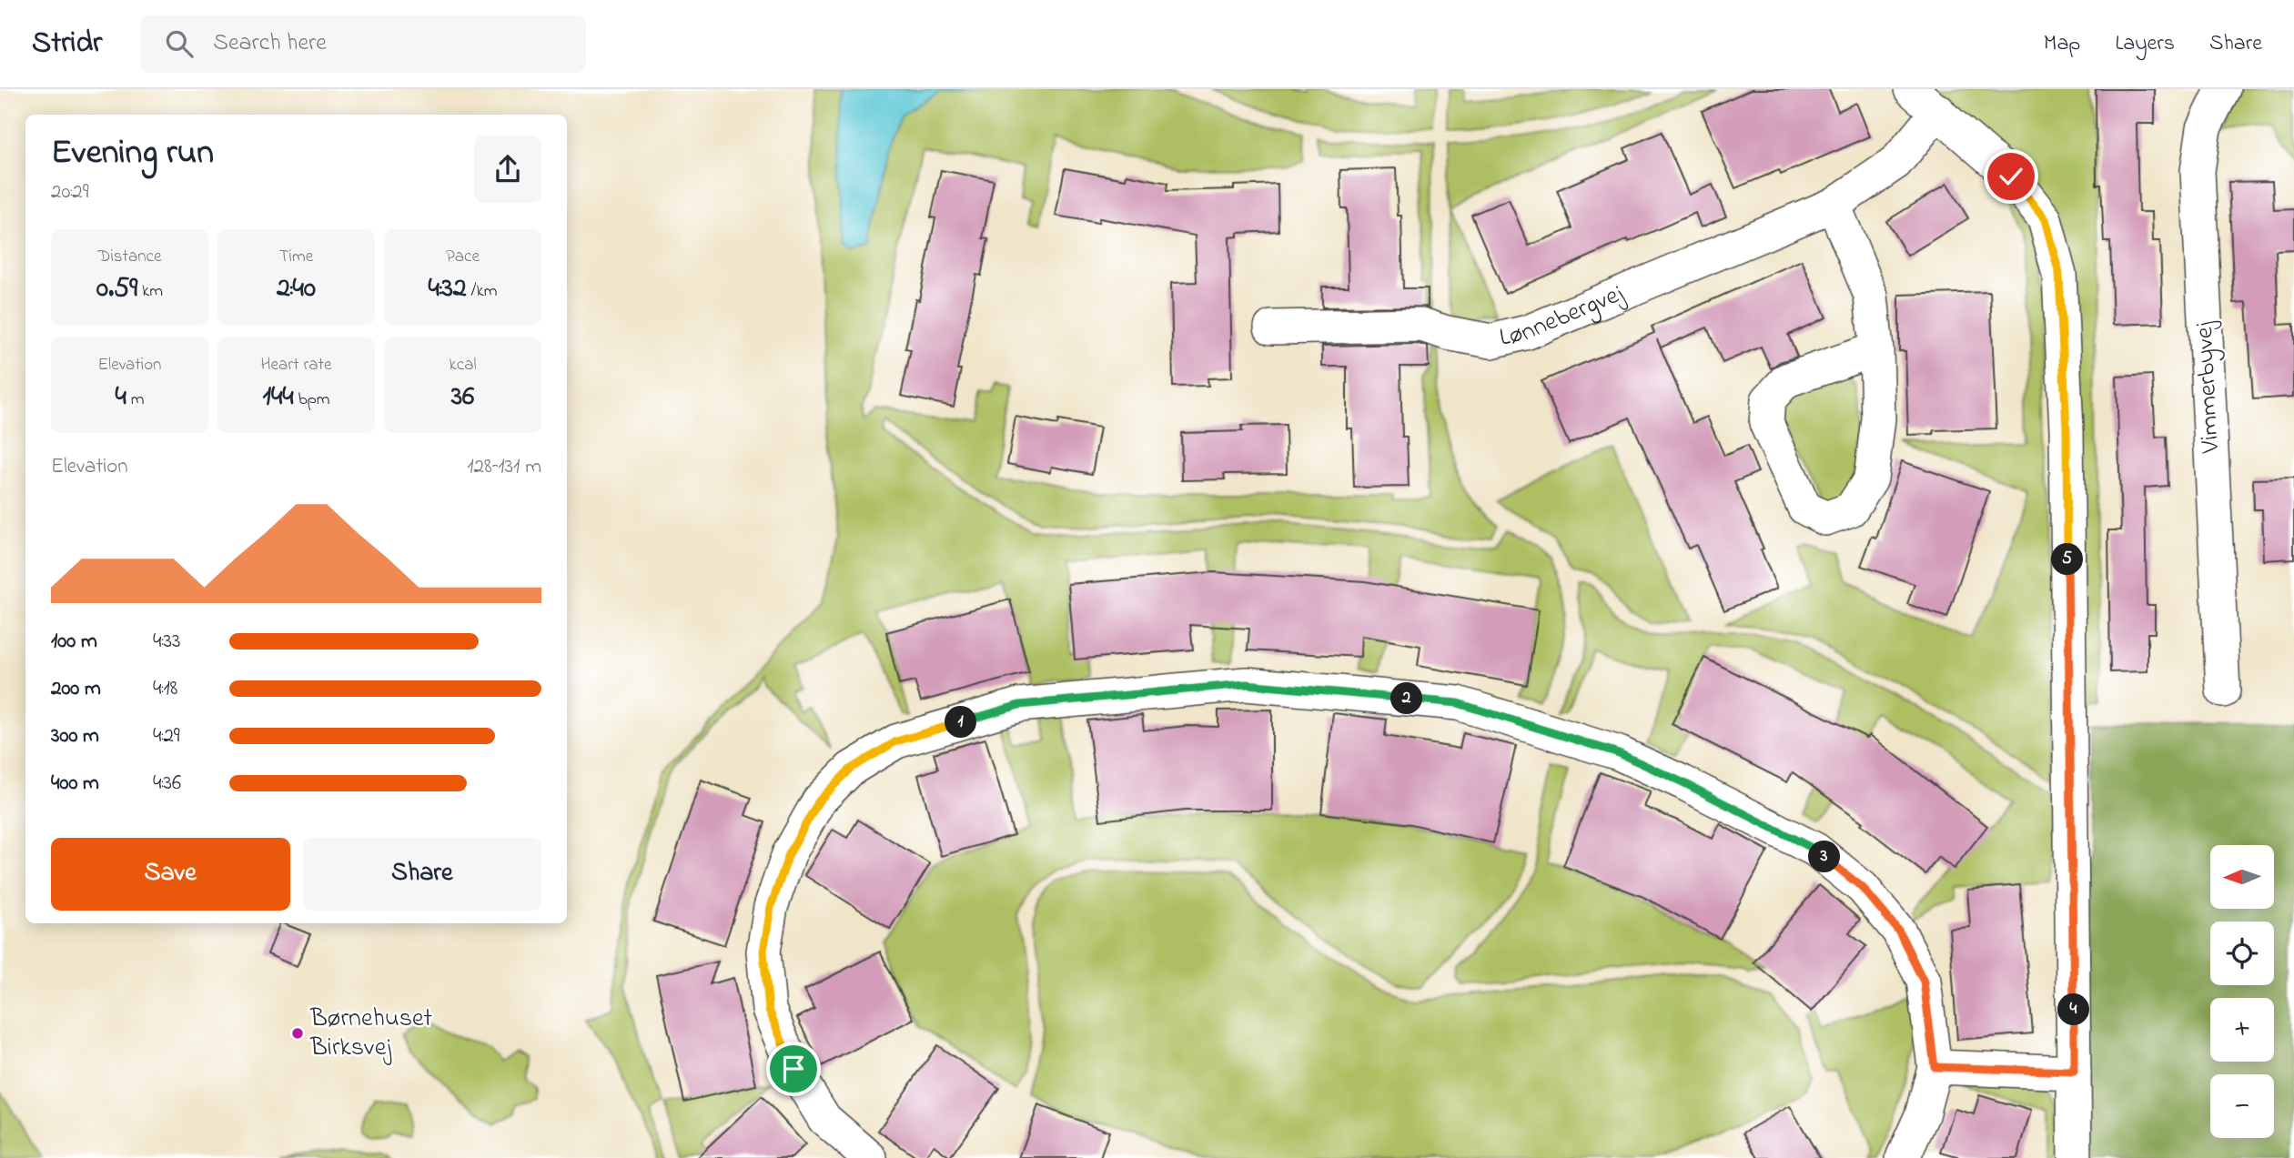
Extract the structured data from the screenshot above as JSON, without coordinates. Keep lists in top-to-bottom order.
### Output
{
  "streets": {
    "street": ["Lønnebergvej", "Vimmerbyvej"]
  },
  "places": ["Børnehuset Birksvej"],
  "north": "left",
  "page": {
    "header": "Stridr",
    "search": "Search here",
    "nav": ["Map", "Layers", "Share"],
    "heading": ["Evening run", "20:29"],
    "stats": [
      ["Distance", "0.59 km"],
      ["Time", "2:40"],
      ["Pace", "4:32 /km"],
      ["Elevation", "4 m"],
      ["Heart rate", "144 bpm"],
      ["kcal", "36"]
    ],
    "chart": ["Elevation", "128–131 m"],
    "pins": [
      "5",
      "2",
      "1",
      "3",
      "4"
    ],
    "list": [
      {
        "name": "100 m",
        "note": "4:33"
      },
      {
        "name": "200 m",
        "note": "4:18"
      },
      {
        "name": "300 m",
        "note": "4:29"
      },
      {
        "name": "400 m",
        "note": "4:36"
      }
    ],
    "buttons": ["Save", "Share"],
    "map_buttons": ["+", "−"]
  }
}
